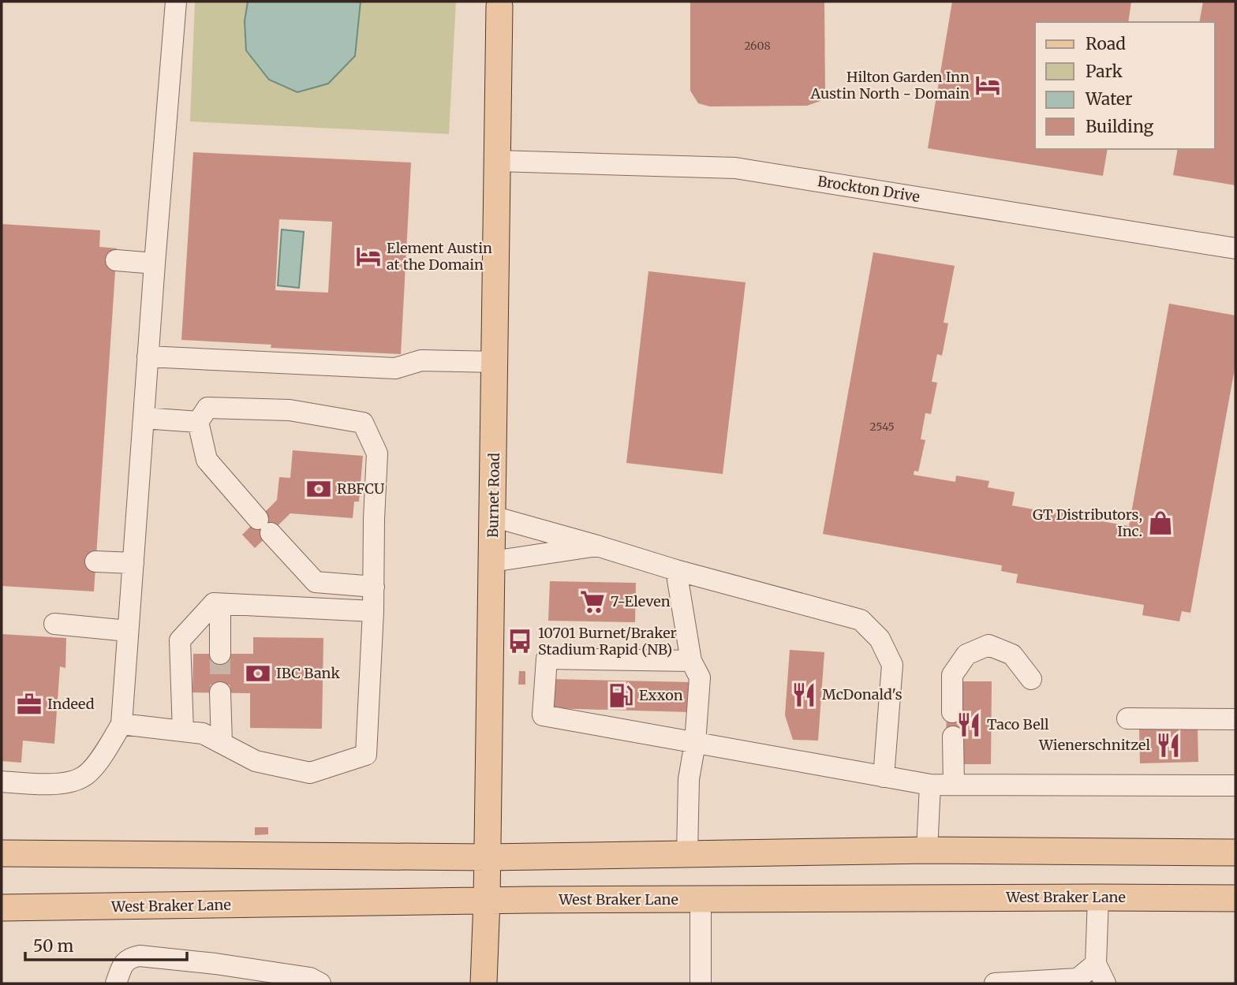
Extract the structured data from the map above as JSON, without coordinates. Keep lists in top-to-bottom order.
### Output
{
  "streets": {
    "main road": ["Burnet Road", "West Braker Lane"],
    "street": ["Brockton Drive"]
  },
  "crossings": [
    ["Brockton Drive", "Burnet Road"],
    ["Burnet Road", "West Braker Lane"]
  ],
  "places": {
    "hotel": ["Hilton Garden Inn Austin North - Domain", "Element Austin at the Domain"],
    "bank": ["RBFCU", "IBC Bank"],
    "shop": ["GT Distributors, Inc."],
    "supermarket": ["7-Eleven"],
    "bus stop": ["10701 Burnet/Braker Stadium Rapid (NB)"],
    "restaurant": ["McDonald's", "Taco Bell", "Wienerschnitzel"],
    "fuel station": ["Exxon"],
    "office": ["Indeed"]
  },
  "house_numbers": ["2608", "2545"],
  "legend": [
    "Road",
    "Park",
    "Water",
    "Building"
  ],
  "scale_bar": "50 m"
}
